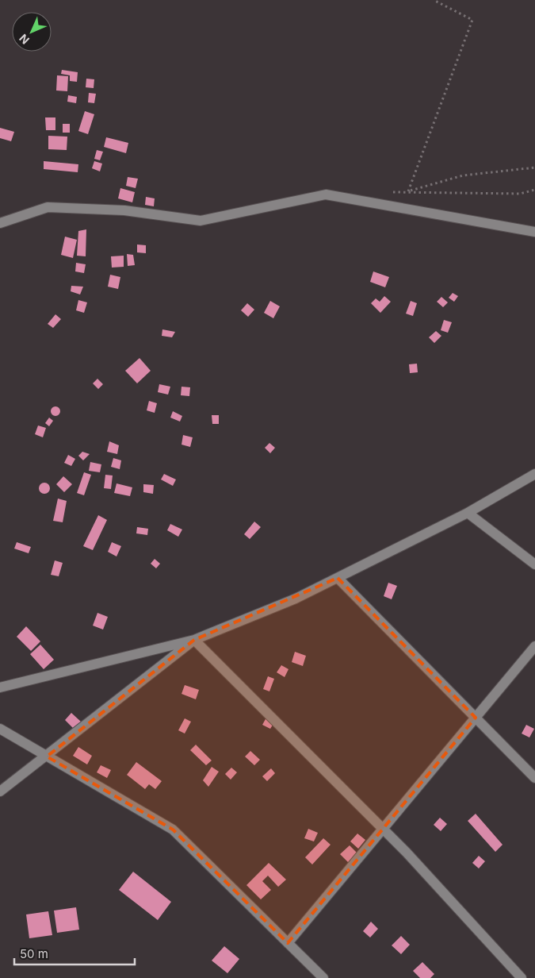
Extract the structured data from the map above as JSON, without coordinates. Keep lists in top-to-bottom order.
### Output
{
  "scale_bar": "50 m",
  "north": "bottom left"
}
